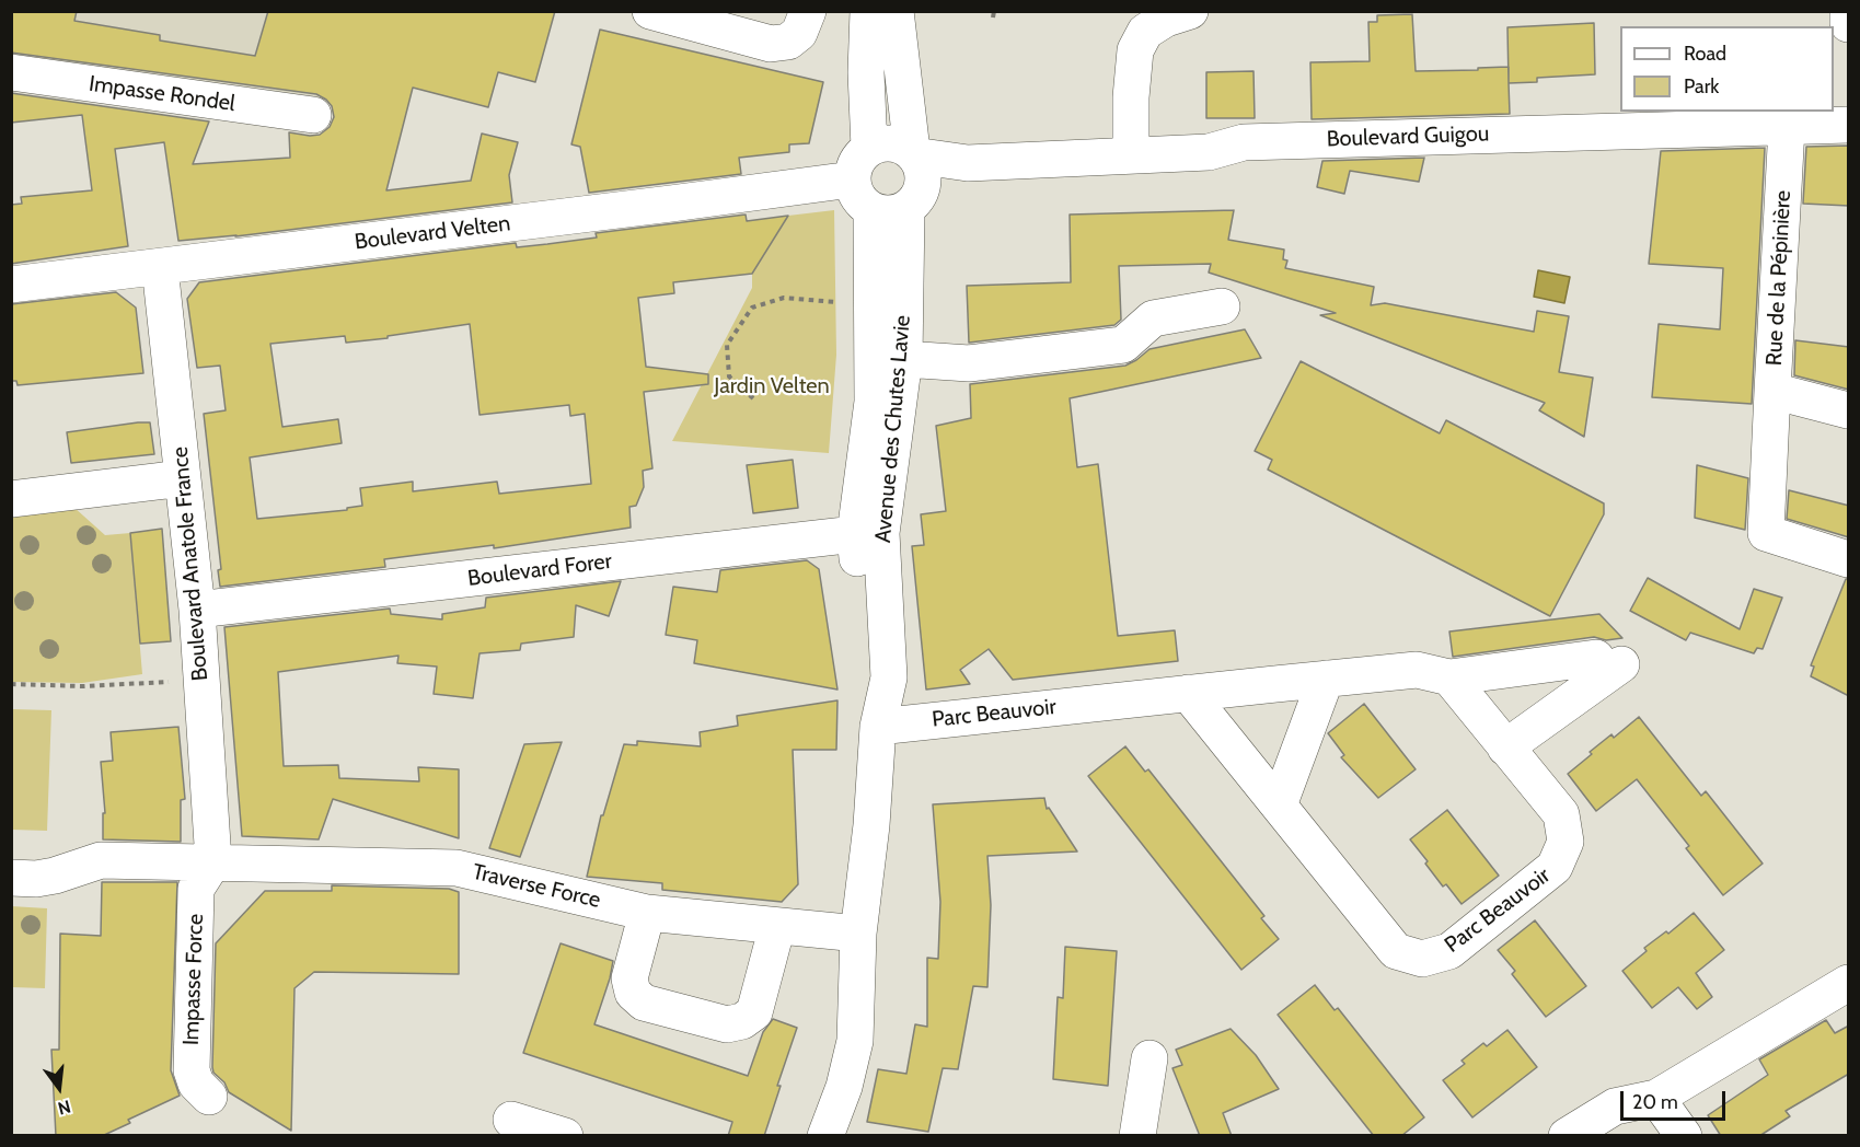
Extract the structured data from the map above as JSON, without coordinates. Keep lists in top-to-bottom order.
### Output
{
  "streets": {
    "street": [
      "Impasse Rondel",
      "Boulevard Guigou",
      "Boulevard Velten",
      "Rue de la Pépinière",
      "Avenue des Chutes Lavie",
      "Boulevard Anatole France",
      "Boulevard Forer",
      "Parc Beauvoir",
      "Traverse Force",
      "Impasse Force"
    ]
  },
  "crossings": [
    ["Boulevard Guigou", "Boulevard Velten"],
    ["Boulevard Guigou", "Rue de la Pépinière"],
    ["Boulevard Guigou", "Avenue des Chutes Lavie"],
    ["Boulevard Velten", "Avenue des Chutes Lavie"],
    ["Boulevard Velten", "Boulevard Anatole France"],
    ["Avenue des Chutes Lavie", "Boulevard Forer"],
    ["Avenue des Chutes Lavie", "Parc Beauvoir"],
    ["Avenue des Chutes Lavie", "Traverse Force"],
    ["Boulevard Anatole France", "Boulevard Forer"],
    ["Boulevard Anatole France", "Traverse Force"],
    ["Boulevard Anatole France", "Impasse Force"],
    ["Traverse Force", "Impasse Force"]
  ],
  "parks": ["Jardin Velten"],
  "legend": ["Road", "Park"],
  "scale_bar": "20 m",
  "north": "bottom"
}
